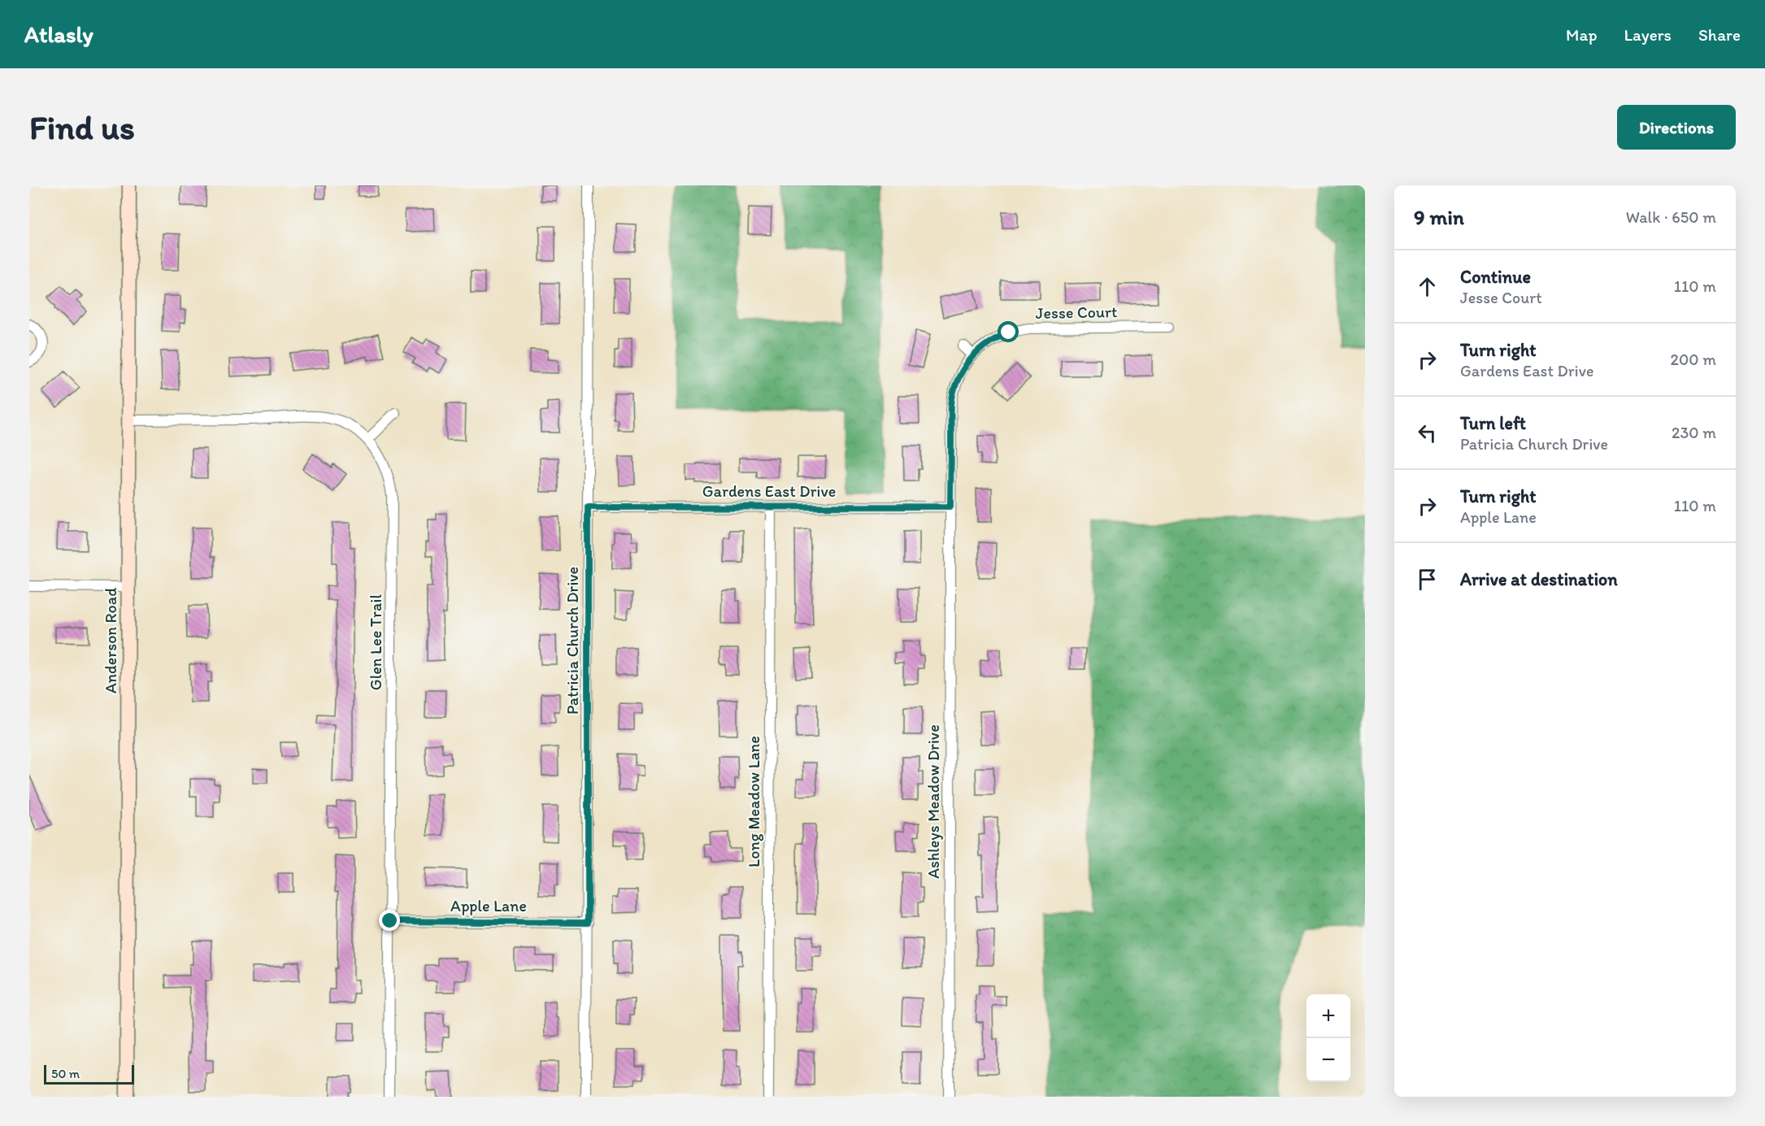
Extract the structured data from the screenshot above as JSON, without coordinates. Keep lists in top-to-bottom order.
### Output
{
  "streets": {
    "street": [
      "Jesse Court",
      "Gardens East Drive",
      "Anderson Road",
      "Patricia Church Drive",
      "Glen Lee Trail",
      "Long Meadow Lane",
      "Ashleys Meadow Drive",
      "Apple Lane"
    ]
  },
  "crossings": [
    ["Jesse Court", "Gardens East Drive"],
    ["Jesse Court", "Ashleys Meadow Drive"],
    ["Gardens East Drive", "Patricia Church Drive"],
    ["Gardens East Drive", "Long Meadow Lane"],
    ["Gardens East Drive", "Ashleys Meadow Drive"],
    ["Anderson Road", "Glen Lee Trail"],
    ["Patricia Church Drive", "Apple Lane"],
    ["Glen Lee Trail", "Apple Lane"]
  ],
  "scale_bar": "50 m",
  "page": {
    "header": "Atlasly",
    "nav": ["Map", "Layers", "Share"],
    "buttons": "Directions",
    "title": "Find us",
    "heading": ["9 min", "Walk · 650 m"],
    "list": [
      ["Continue", "Jesse Court", "110 m"],
      ["Turn right", "Gardens East Drive", "200 m"],
      ["Turn left", "Patricia Church Drive", "230 m"],
      ["Turn right", "Apple Lane", "110 m"],
      "Arrive at destination"
    ],
    "map_buttons": ["+", "−"],
    "scale": "50 m"
  }
}
